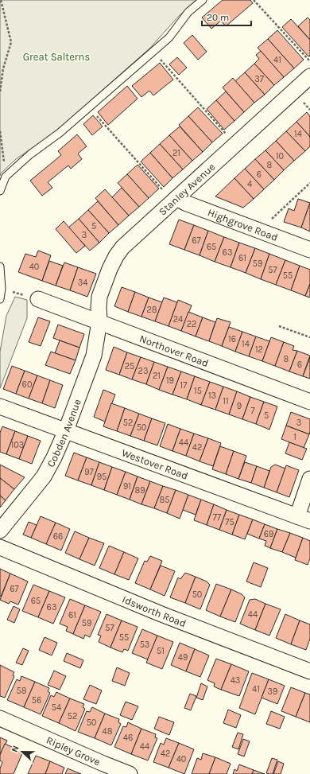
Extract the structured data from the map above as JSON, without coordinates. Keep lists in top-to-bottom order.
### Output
{
  "streets": {
    "street": [
      "Stanley Avenue",
      "Highgrove Road",
      "Northover Road",
      "Cobden Avenue",
      "Westover Road",
      "Idsworth Road",
      "Ripley Grove"
    ]
  },
  "crossings": [
    ["Stanley Avenue", "Highgrove Road"],
    ["Stanley Avenue", "Northover Road"],
    ["Stanley Avenue", "Cobden Avenue"],
    ["Northover Road", "Cobden Avenue"],
    ["Cobden Avenue", "Westover Road"]
  ],
  "parks": ["Great Salterns"],
  "house_numbers": [
    "41",
    "37",
    "14",
    "21",
    "10",
    "8",
    "6",
    "4",
    "5",
    "3",
    "67",
    "65",
    "63",
    "61",
    "59",
    "40",
    "57",
    "55",
    "34",
    "28",
    "24",
    "22",
    "16",
    "14",
    "12",
    "8",
    "6",
    "25",
    "23",
    "21",
    "19",
    "60",
    "17",
    "15",
    "13",
    "11",
    "9",
    "7",
    "5",
    "52",
    "3",
    "50",
    "1",
    "44",
    "103",
    "42",
    "97",
    "95",
    "91",
    "89",
    "85",
    "77",
    "75",
    "69",
    "66",
    "67",
    "50",
    "65",
    "63",
    "44",
    "61",
    "59",
    "57",
    "55",
    "53",
    "51",
    "49",
    "43",
    "41",
    "58",
    "39",
    "56",
    "54",
    "52",
    "50",
    "48",
    "46",
    "44",
    "42",
    "40"
  ],
  "scale_bar": "20 m",
  "north": "left"
}
